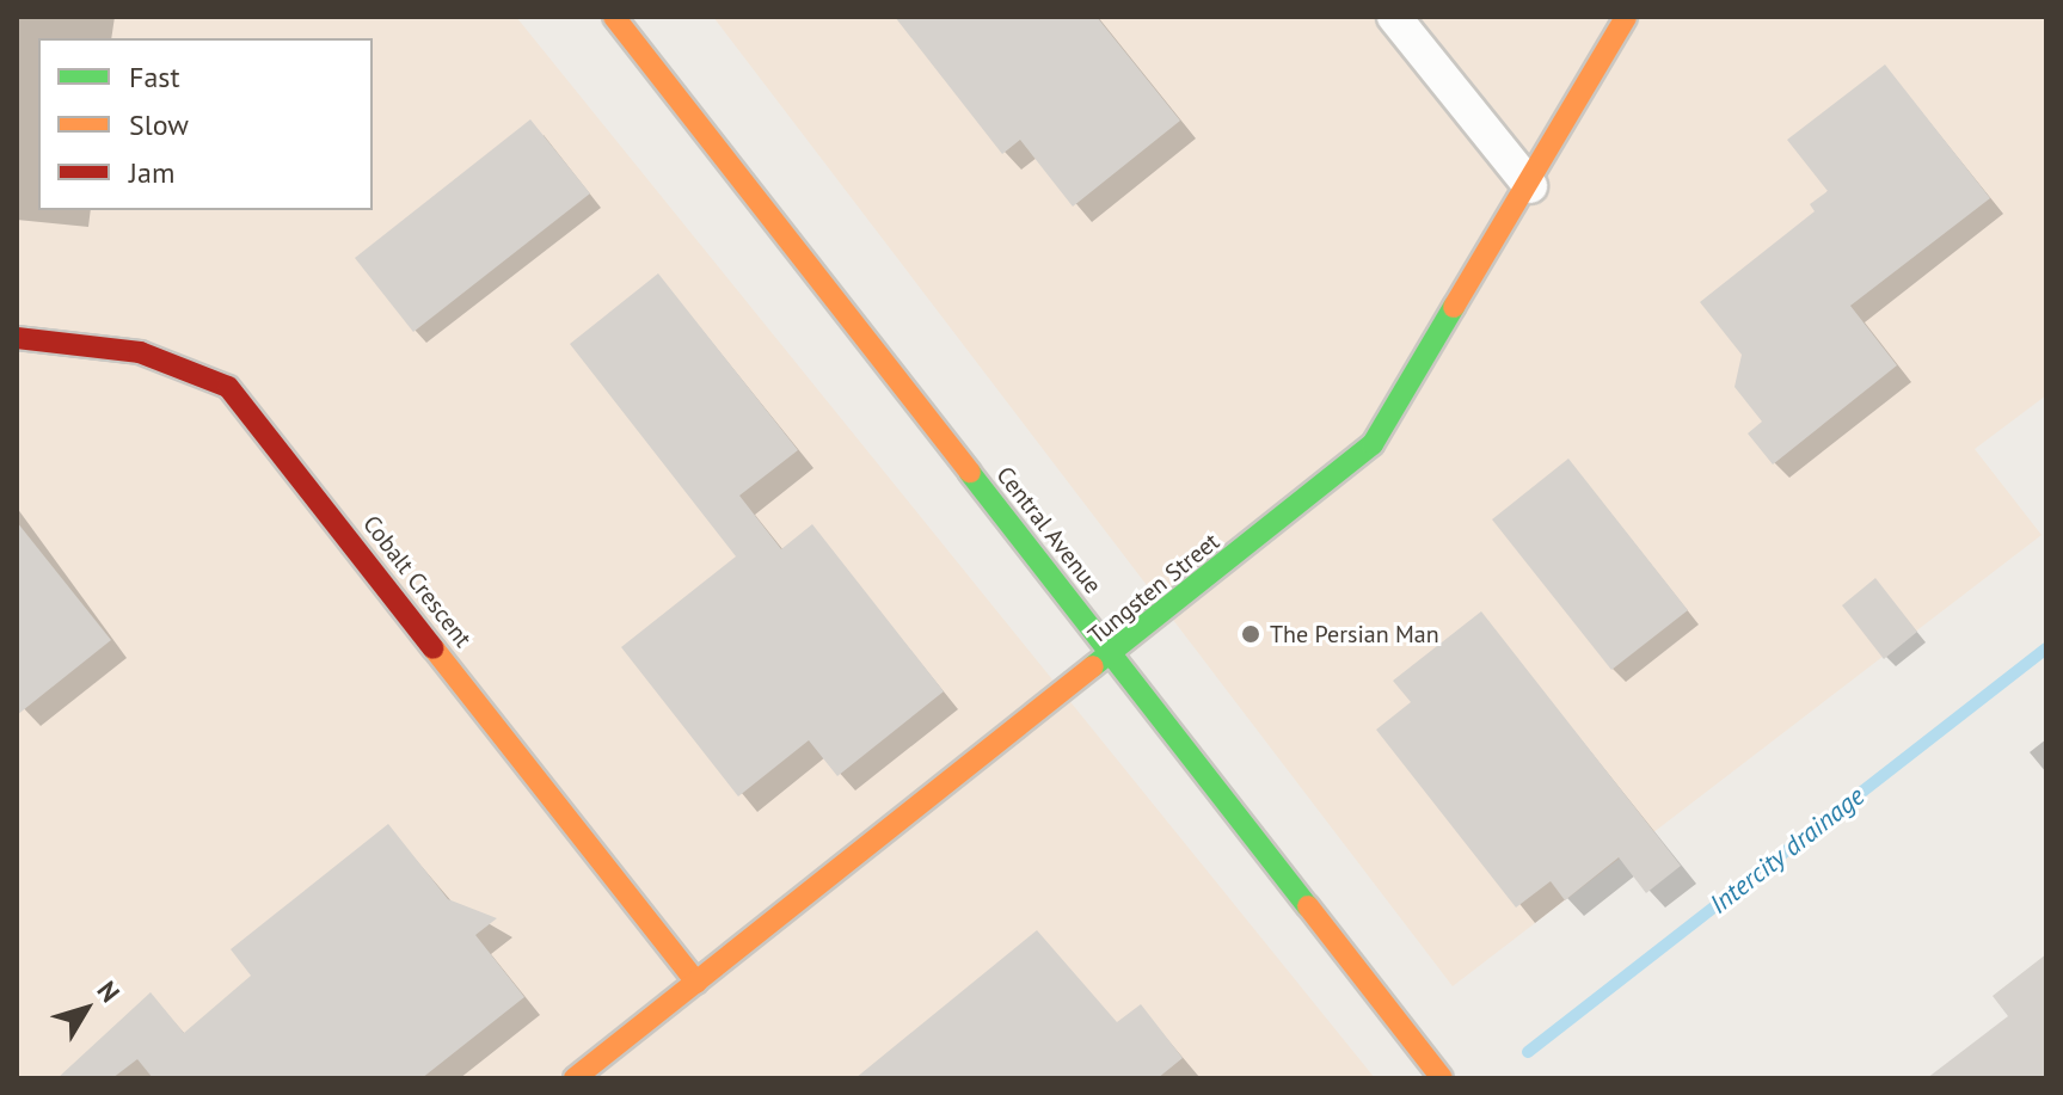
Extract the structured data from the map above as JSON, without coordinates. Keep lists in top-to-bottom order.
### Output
{
  "streets": {
    "street": ["Central Avenue", "Cobalt Crescent", "Tungsten Street"]
  },
  "crossings": [
    ["Central Avenue", "Tungsten Street"],
    ["Cobalt Crescent", "Tungsten Street"]
  ],
  "water": ["Intercity drainage"],
  "places": ["The Persian Man"],
  "legend": ["Fast", "Slow", "Jam"],
  "north": "top right"
}
